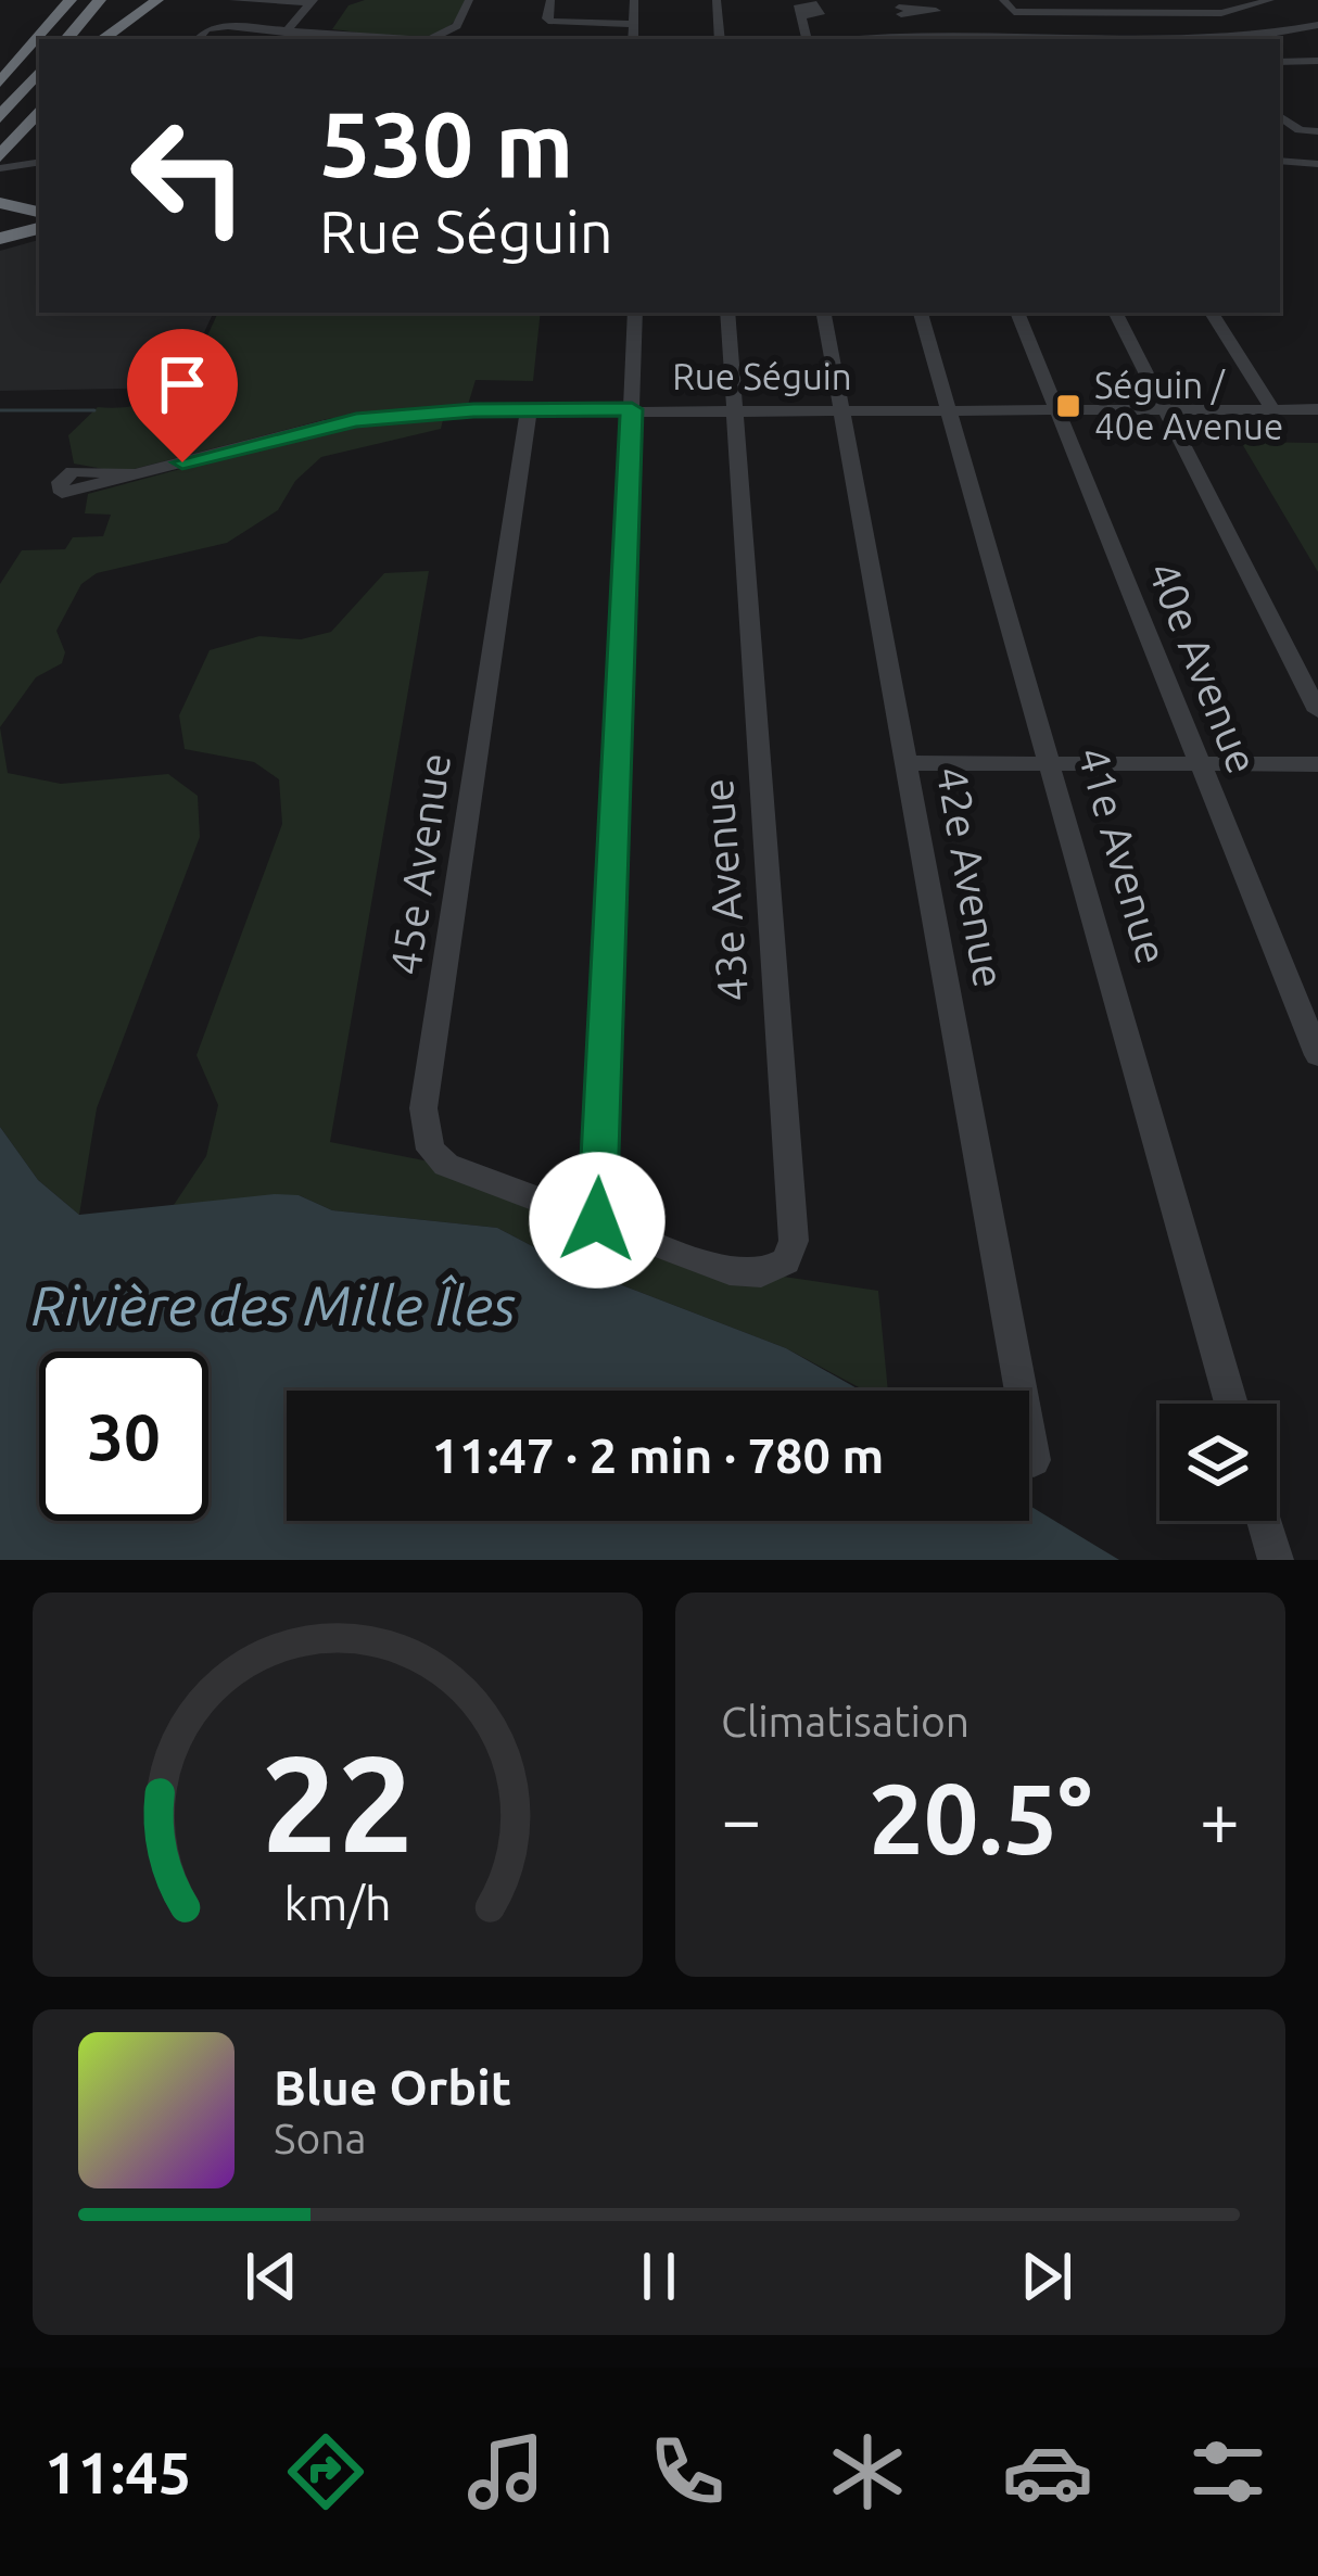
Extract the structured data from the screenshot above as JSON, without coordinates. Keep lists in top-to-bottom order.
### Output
{
  "streets": {
    "street": [
      "Rue Séguin",
      "40e Avenue",
      "41e Avenue",
      "45e Avenue",
      "42e Avenue",
      "43e Avenue"
    ]
  },
  "crossings": [
    ["Rue Séguin", "40e Avenue"],
    ["Rue Séguin", "41e Avenue"],
    ["Rue Séguin", "45e Avenue"],
    ["Rue Séguin", "42e Avenue"],
    ["Rue Séguin", "43e Avenue"],
    ["45e Avenue", "43e Avenue"]
  ],
  "water": ["Rivière des Mille Îles"],
  "places": {
    "transit": ["Séguin / 40e Avenue"]
  },
  "page": {
    "turn": ["530 m", "Rue Séguin"],
    "limit": "30",
    "trip": "11:47 · 2 min · 780 m",
    "tile": "Climatisation",
    "heat": ["−", "20.5°", "+"],
    "song": ["Blue Orbit", "Sona"],
    "tabs": "11:45",
    "gauge": ["22", "km/h"]
  }
}
